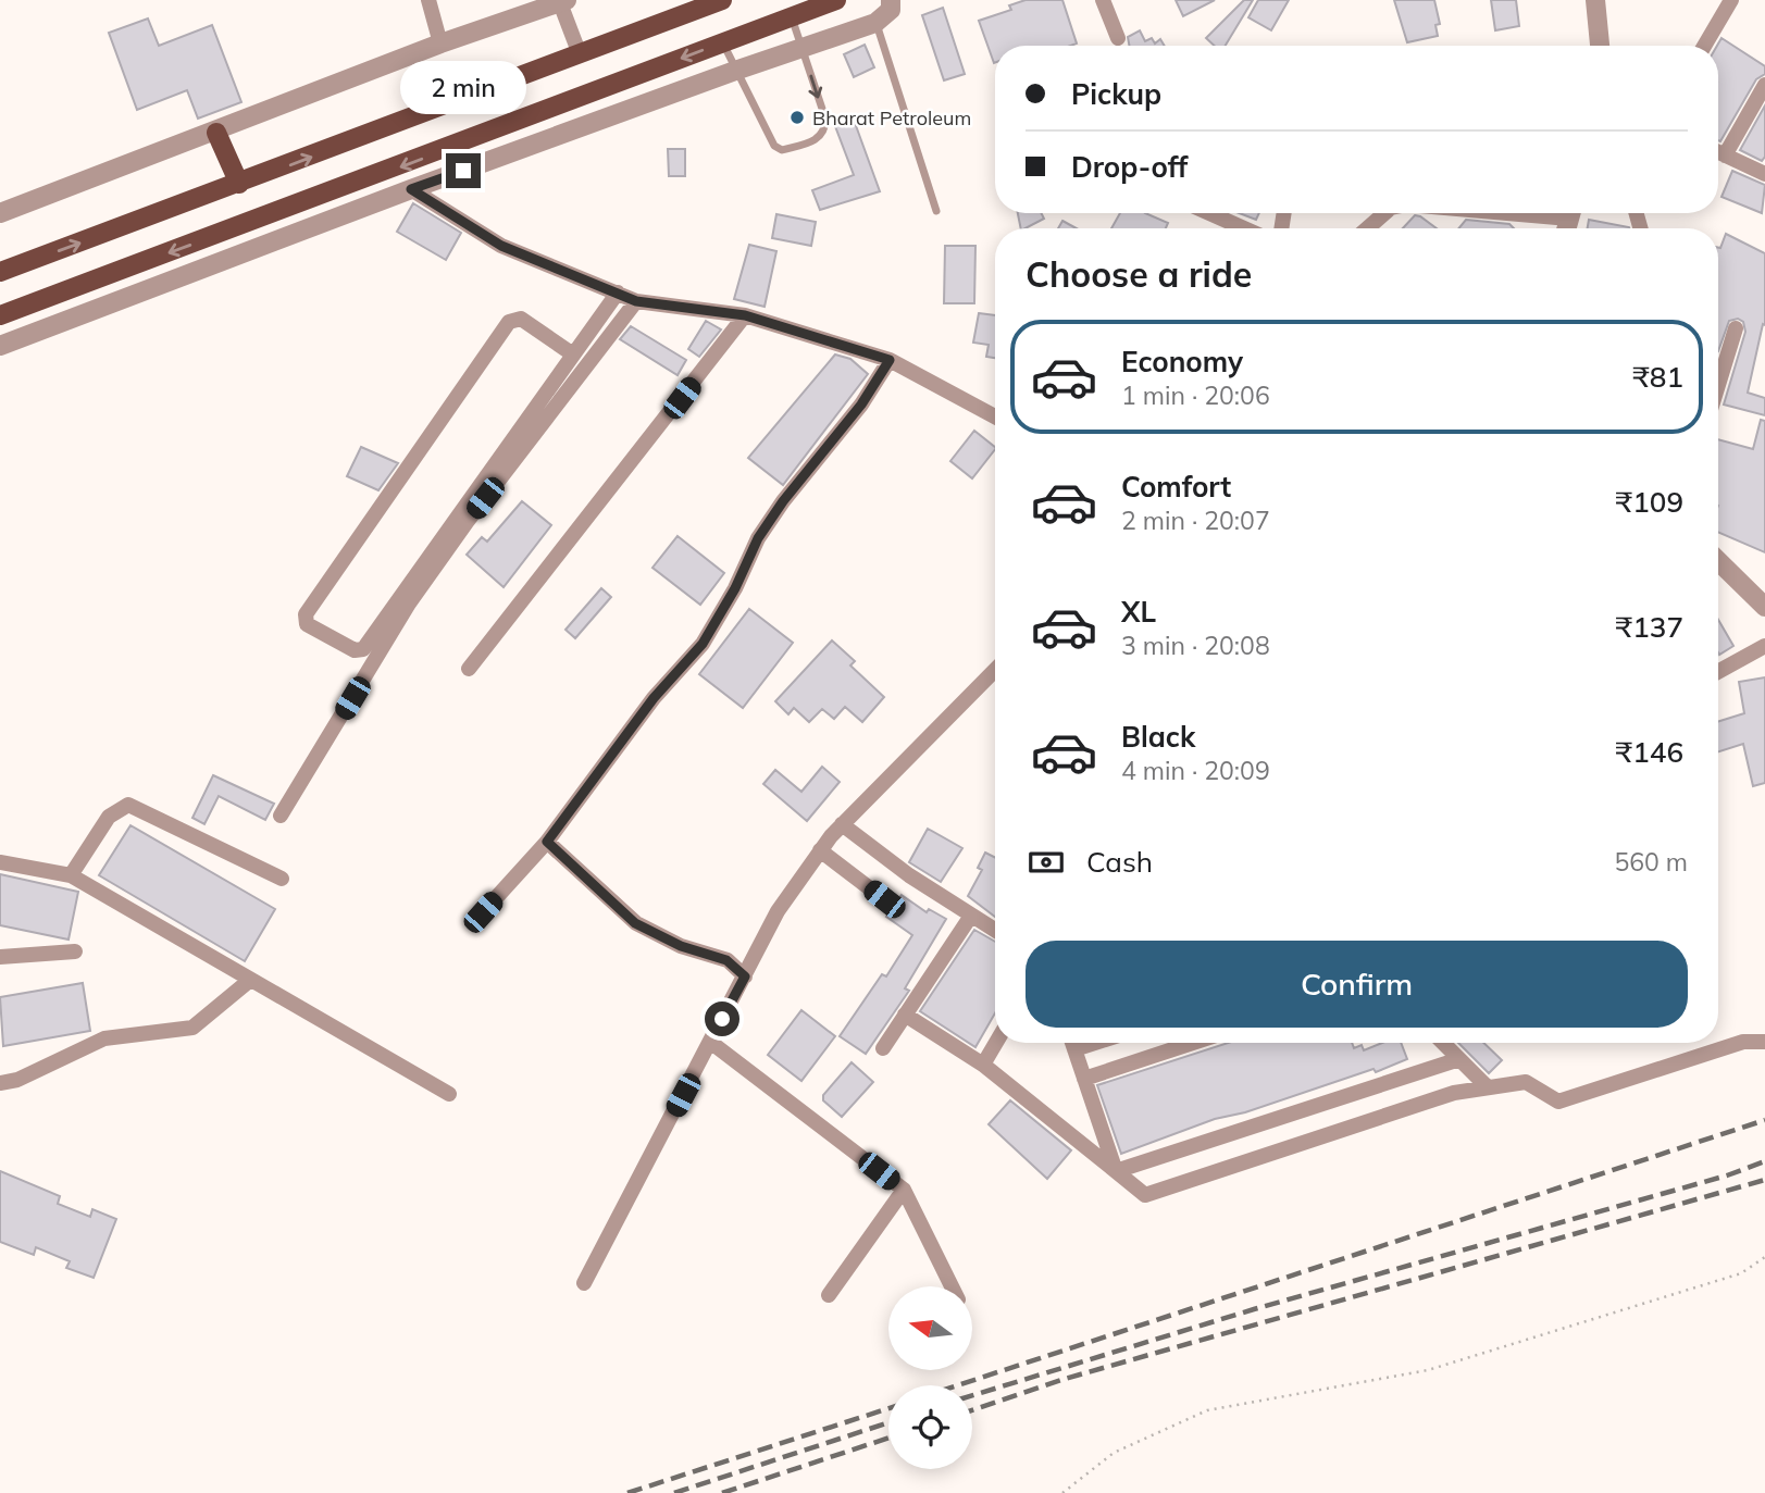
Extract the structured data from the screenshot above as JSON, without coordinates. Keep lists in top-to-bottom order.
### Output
{
  "places": ["Bharat Petroleum"],
  "north": "left",
  "page": {
    "banner": ["Pickup", "Drop-off"],
    "bubble": "2 min",
    "heading": "Choose a ride",
    "list": [
      {
        "name": "Economy",
        "note": "1 min · 20:06",
        "value": "₹81"
      },
      {
        "name": "Comfort",
        "note": "2 min · 20:07",
        "value": "₹109"
      },
      {
        "name": "XL",
        "note": "3 min · 20:08",
        "value": "₹137"
      },
      {
        "name": "Black",
        "note": "4 min · 20:09",
        "value": "₹146"
      }
    ],
    "pay": ["Cash", "560 m"],
    "buttons": "Confirm"
  }
}
